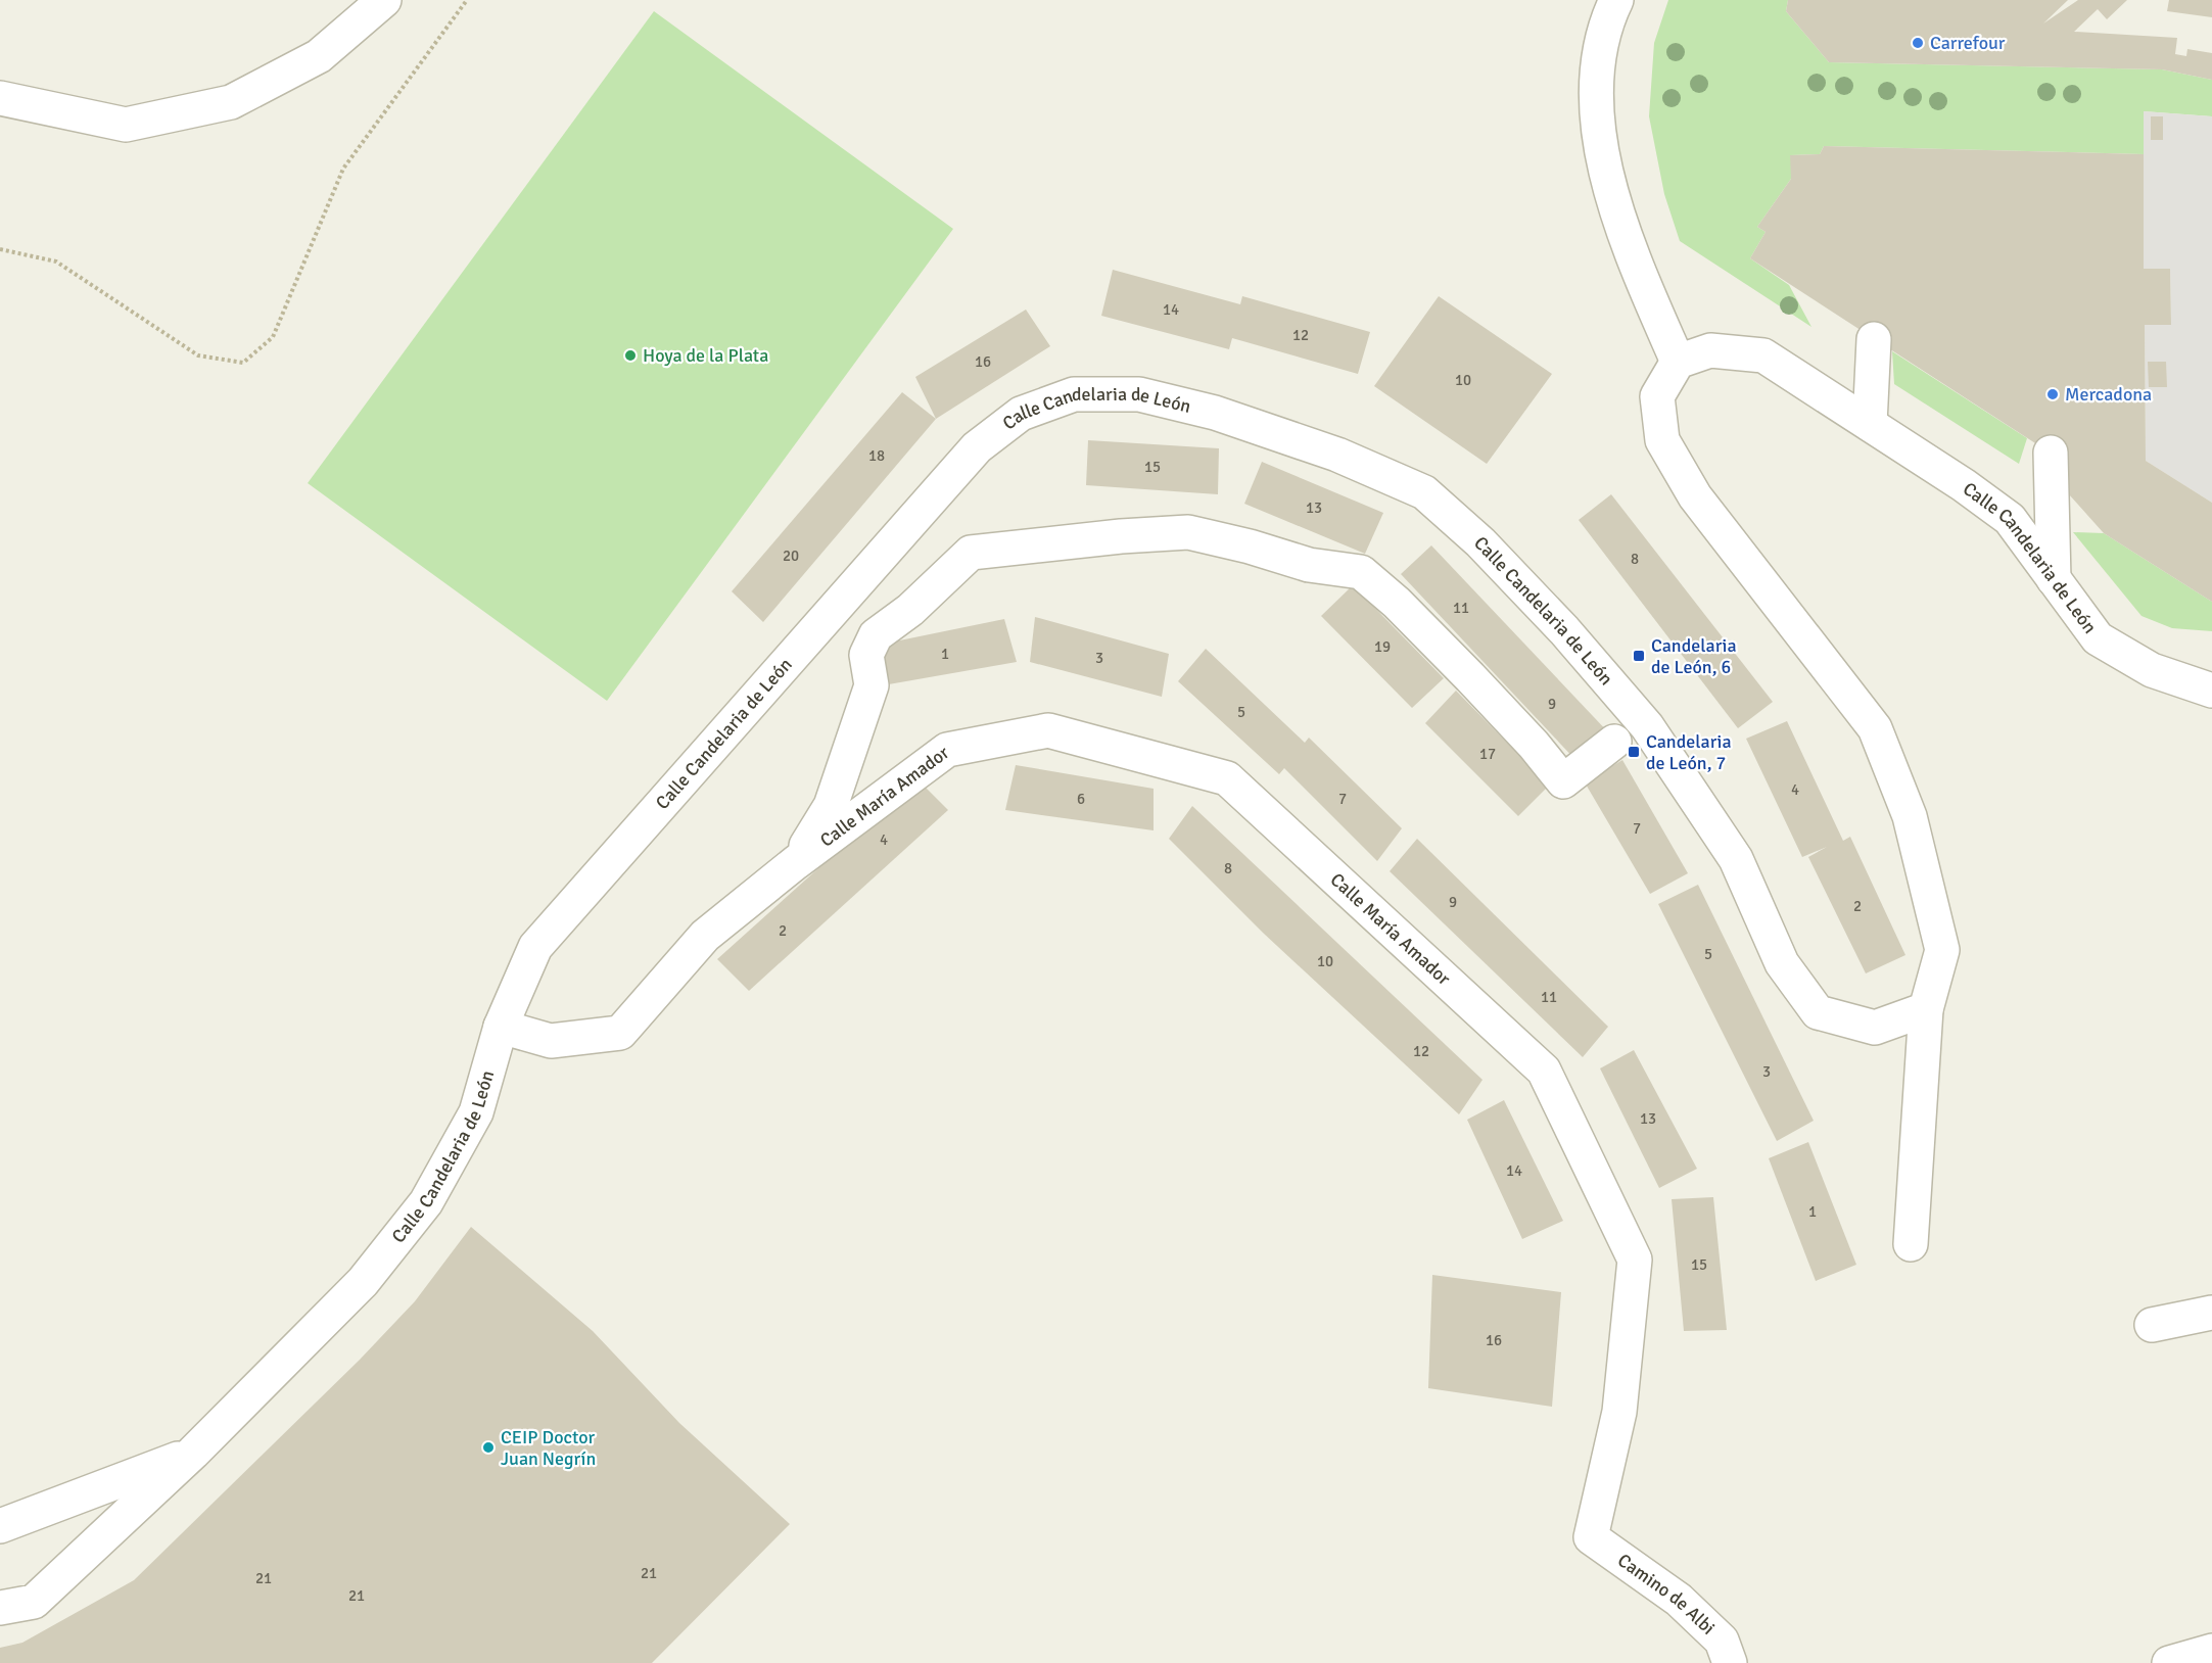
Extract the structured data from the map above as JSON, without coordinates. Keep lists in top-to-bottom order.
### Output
{
  "streets": {
    "street": ["Calle Candelaria de León", "Calle María Amador", "Camino de Albi"]
  },
  "crossings": [
    ["Calle Candelaria de León", "Calle María Amador"],
    ["Calle María Amador", "Camino de Albi"]
  ],
  "places": {
    "other": [
      "Carrefour",
      "Hoya de la Plata",
      "Mercadona",
      "CEIP Doctor Juan Negrín"
    ],
    "transit": ["Candelaria de León, 6", "Candelaria de León, 7"]
  },
  "house_numbers": [
    "14",
    "12",
    "16",
    "10",
    "18",
    "15",
    "13",
    "20",
    "8",
    "11",
    "19",
    "1",
    "3",
    "9",
    "5",
    "17",
    "4",
    "6",
    "7",
    "7",
    "4",
    "8",
    "9",
    "2",
    "2",
    "5",
    "10",
    "11",
    "12",
    "3",
    "13",
    "14",
    "1",
    "15",
    "16",
    "21",
    "21",
    "21"
  ]
}
